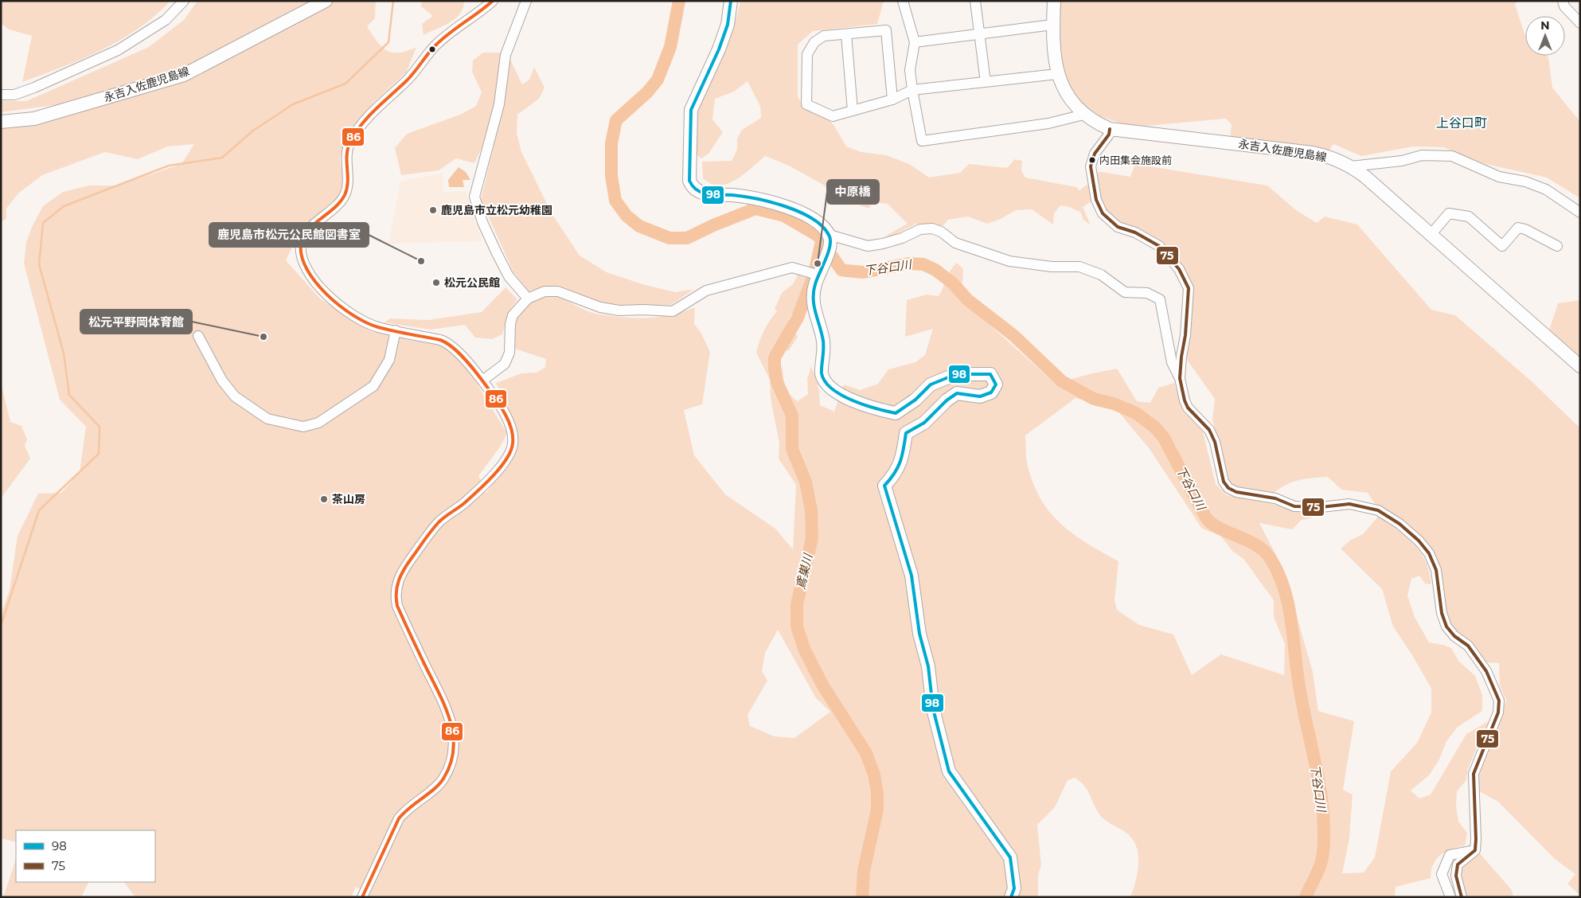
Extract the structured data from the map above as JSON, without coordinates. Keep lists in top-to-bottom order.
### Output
{
  "streets": {
    "main road": ["永吉入佐鹿児島線"]
  },
  "districts": ["上谷口町"],
  "water": ["下谷口川", "鳶巣川"],
  "places": [
    "内田集会施設前",
    "鹿児島市立松元幼稚園",
    "鹿児島市松元公民館図書室",
    "中原橋",
    "松元公民館",
    "松元平野岡体育館",
    "茶山房"
  ],
  "lines": ["transit line 98", "transit line 86", "transit line 75"],
  "legend": ["98", "75"],
  "north": "top"
}
